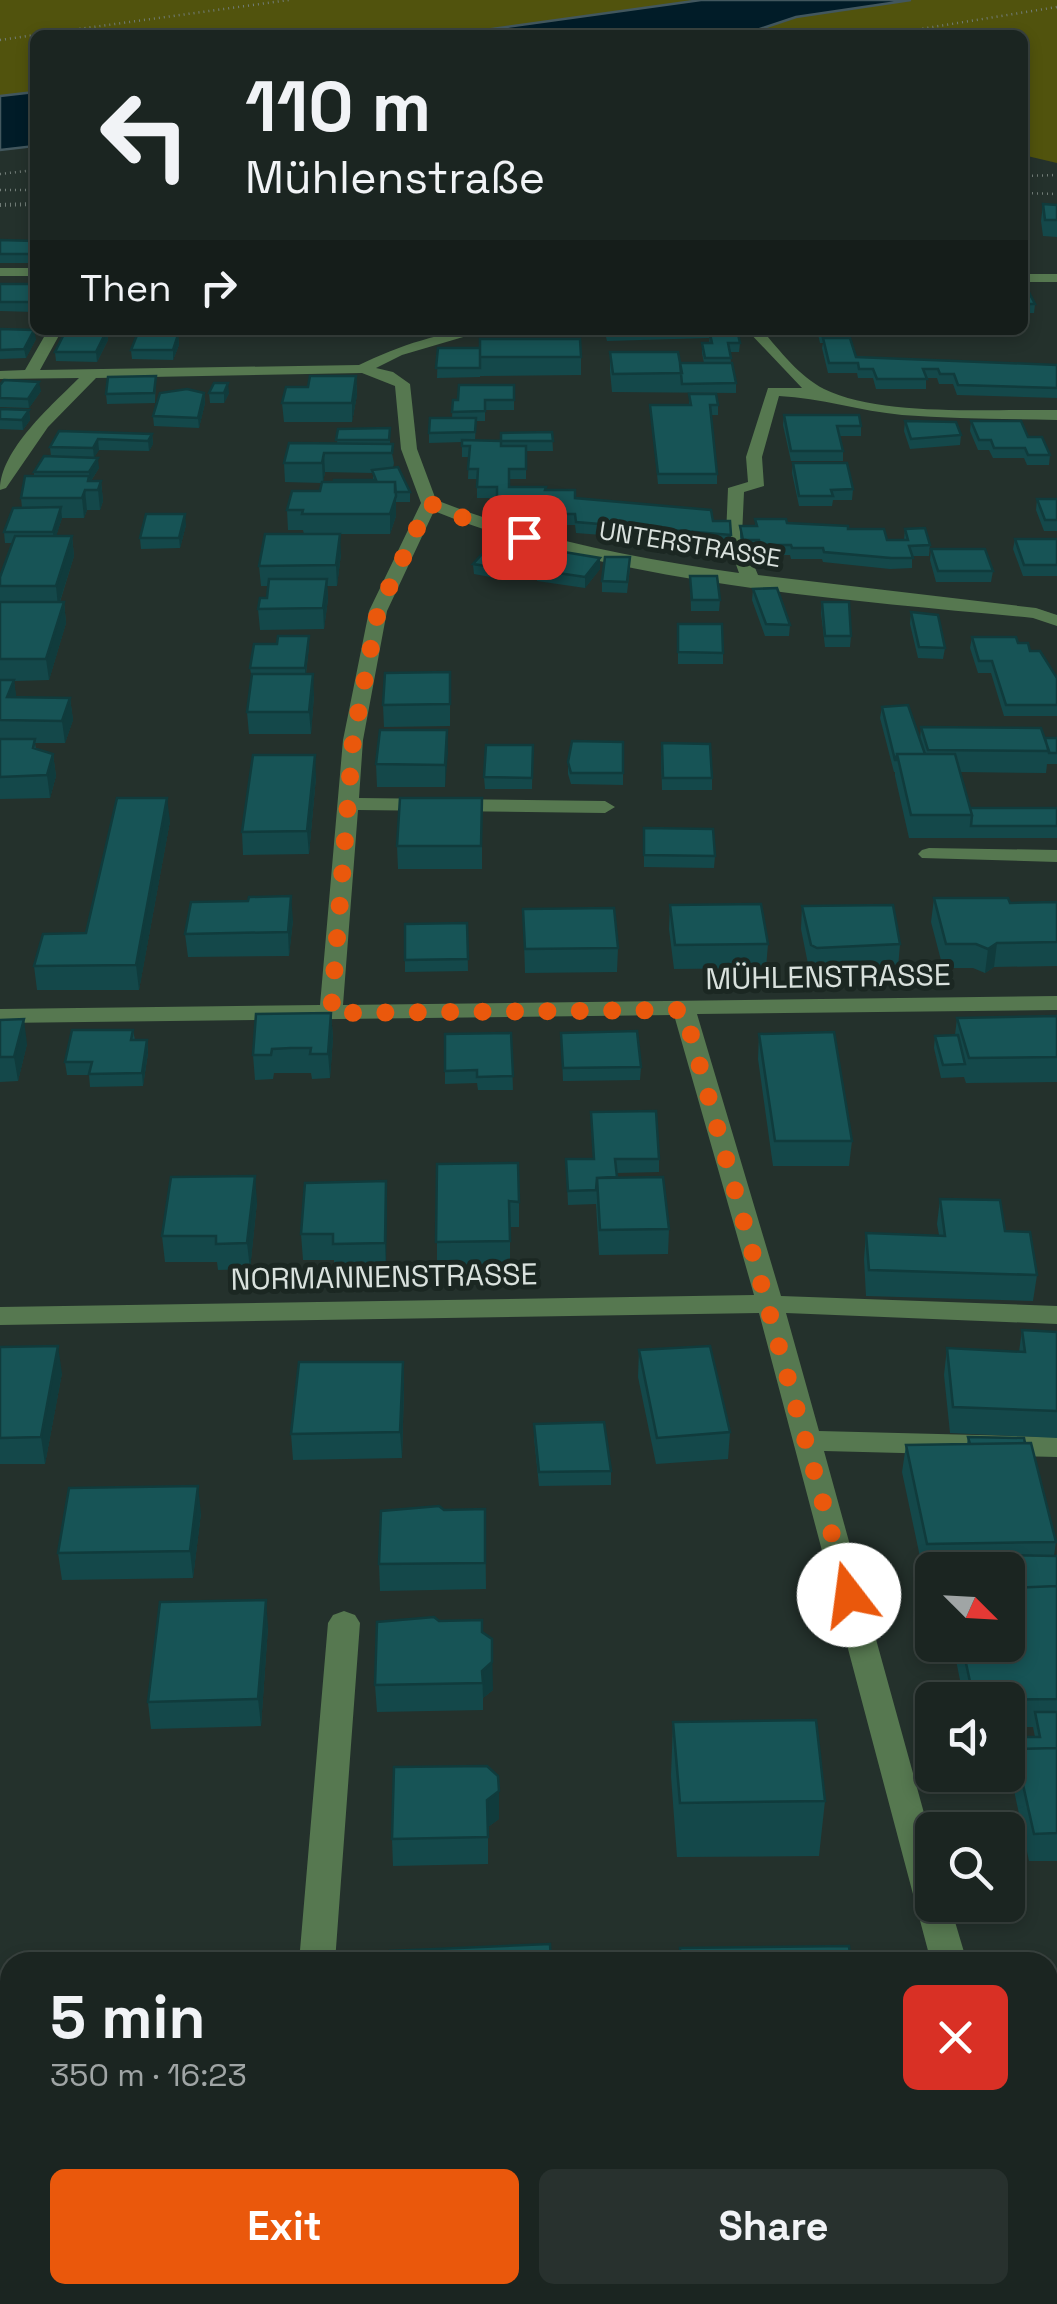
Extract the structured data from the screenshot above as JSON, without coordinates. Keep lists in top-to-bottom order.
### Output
{
  "streets": {
    "street": ["UNTERSTRASSE", "MÜHLENSTRASSE", "NORMANNENSTRASSE"]
  },
  "north": "bottom right",
  "page": {
    "turn": ["110 m", "Mühlenstraße"],
    "then": "Then",
    "heading": ["5 min", "350 m · 16:23"],
    "buttons": ["Exit", "Share"]
  }
}
